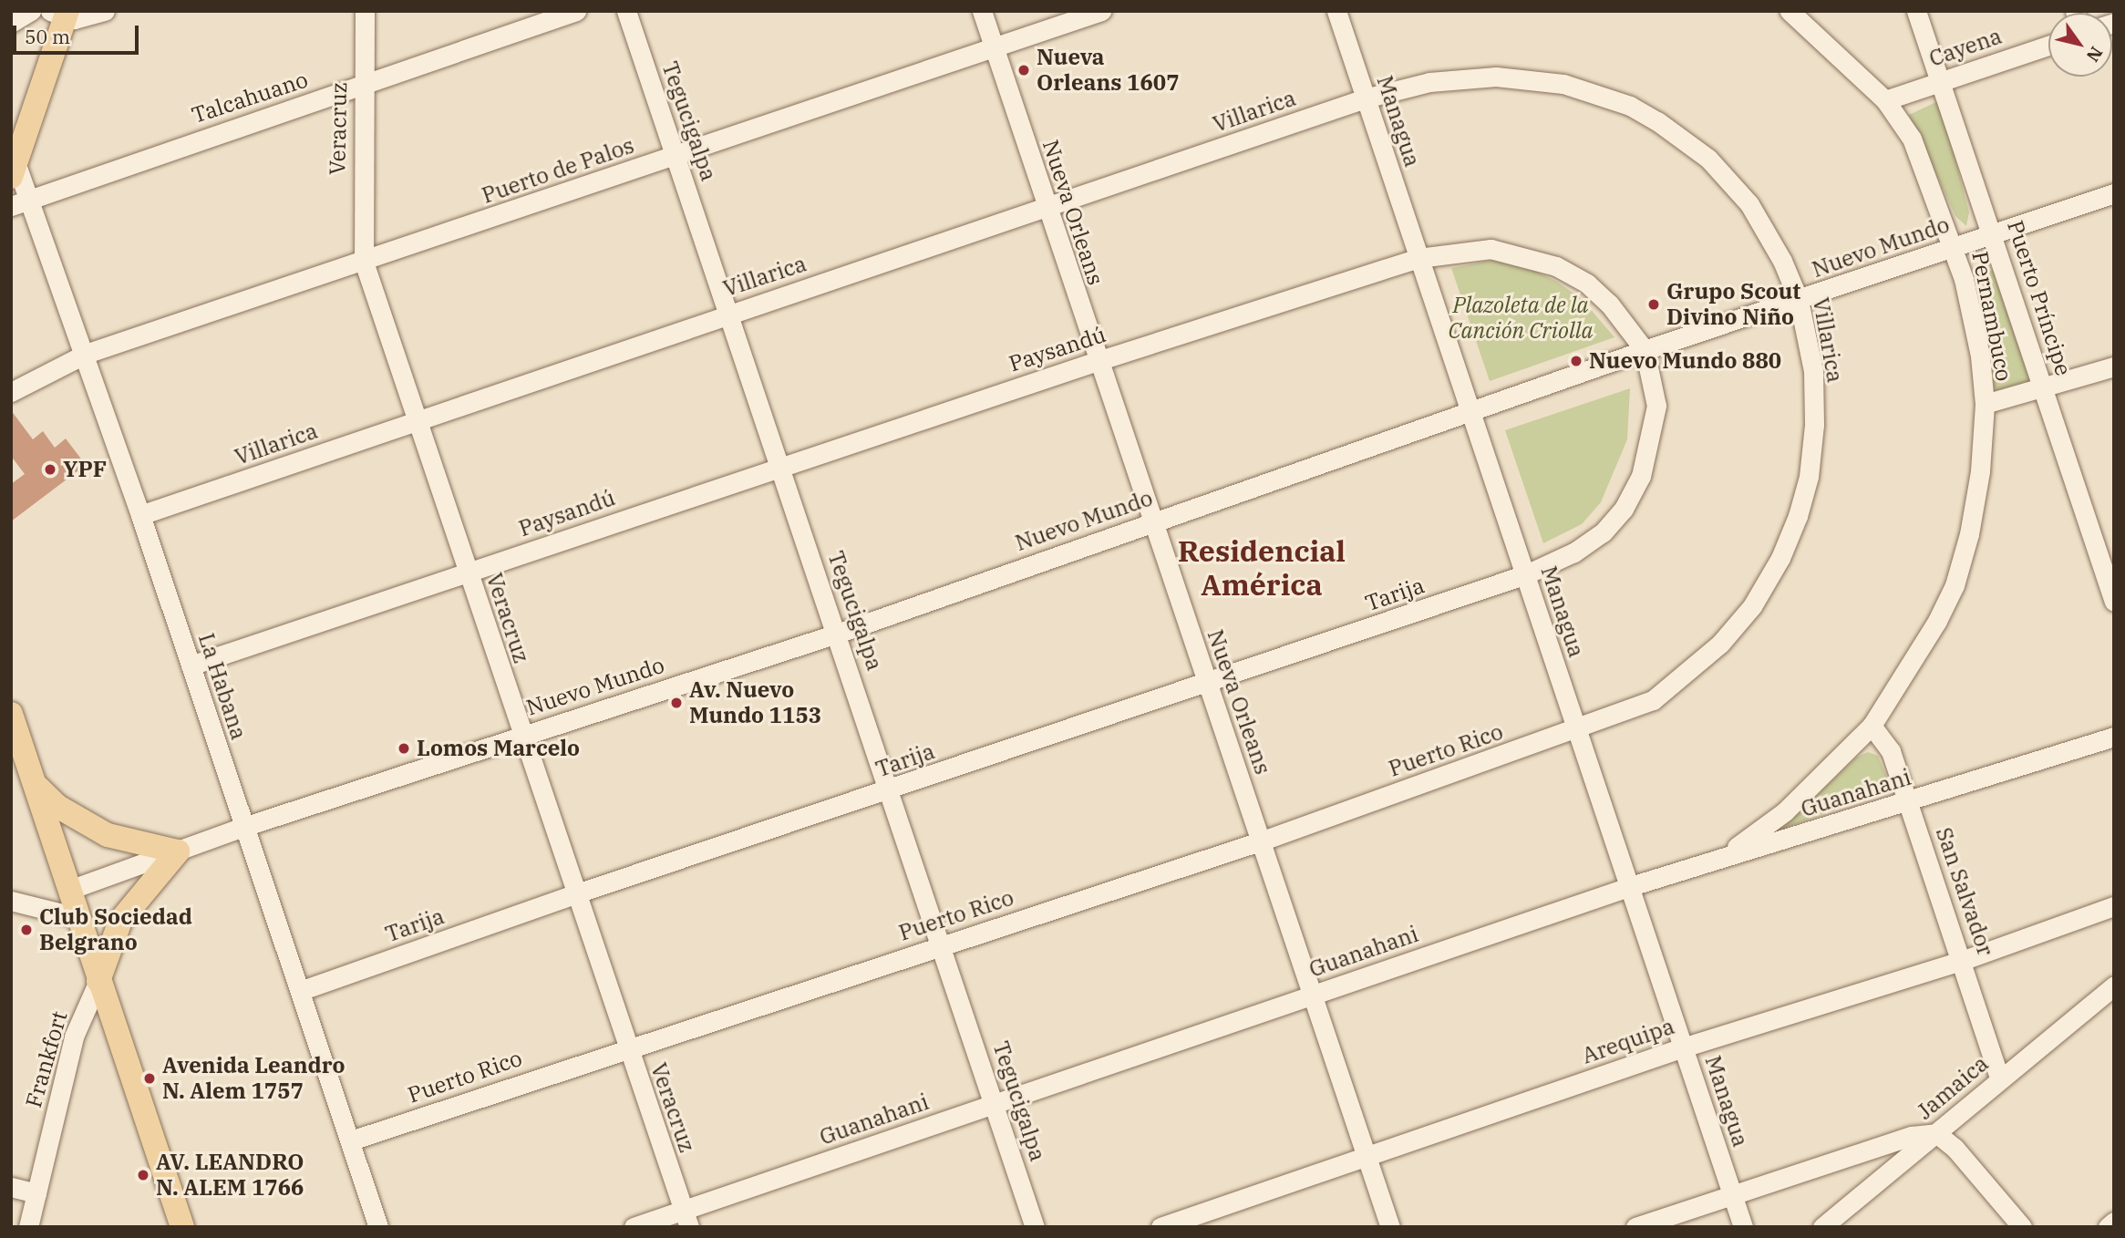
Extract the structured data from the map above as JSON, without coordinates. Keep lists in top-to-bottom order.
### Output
{
  "streets": {
    "street": [
      "Cayena",
      "Talcahuano",
      "Villarica",
      "Tegucigalpa",
      "Managua",
      "Veracruz",
      "Puerto de Palos",
      "Nueva Orleans",
      "Nuevo Mundo",
      "Puerto Príncipe",
      "Pernambuco",
      "Paysandú",
      "Tarija",
      "La Habana",
      "Puerto Rico",
      "Guanahani",
      "San Salvador",
      "Arequipa",
      "Frankfort",
      "Jamaica"
    ]
  },
  "crossings": [
    ["Cayena", "Puerto Príncipe"],
    ["Cayena", "Pernambuco"],
    ["Talcahuano", "Veracruz"],
    ["Talcahuano", "La Habana"],
    ["Villarica", "Tegucigalpa"],
    ["Villarica", "Managua"],
    ["Villarica", "Veracruz"],
    ["Villarica", "Nueva Orleans"],
    ["Villarica", "Nuevo Mundo"],
    ["Villarica", "La Habana"],
    ["Villarica", "Puerto Rico"],
    ["Tegucigalpa", "Puerto de Palos"],
    ["Tegucigalpa", "Nuevo Mundo"],
    ["Tegucigalpa", "Paysandú"],
    ["Tegucigalpa", "Tarija"],
    ["Tegucigalpa", "Puerto Rico"],
    ["Tegucigalpa", "Guanahani"],
    ["Managua", "Nuevo Mundo"],
    ["Managua", "Paysandú"],
    ["Managua", "Tarija"],
    ["Managua", "Puerto Rico"],
    ["Managua", "Guanahani"],
    ["Managua", "Arequipa"],
    ["Veracruz", "Puerto de Palos"],
    ["Veracruz", "Nuevo Mundo"],
    ["Veracruz", "Paysandú"],
    ["Veracruz", "Tarija"],
    ["Veracruz", "Puerto Rico"],
    ["Veracruz", "Guanahani"],
    ["Puerto de Palos", "Nueva Orleans"],
    ["Puerto de Palos", "La Habana"],
    ["Nueva Orleans", "Nuevo Mundo"],
    ["Nueva Orleans", "Paysandú"],
    ["Nueva Orleans", "Tarija"],
    ["Nueva Orleans", "Puerto Rico"],
    ["Nueva Orleans", "Guanahani"],
    ["Nueva Orleans", "Arequipa"],
    ["Nuevo Mundo", "Puerto Príncipe"],
    ["Nuevo Mundo", "Pernambuco"],
    ["Nuevo Mundo", "Paysandú"],
    ["Nuevo Mundo", "La Habana"],
    ["Pernambuco", "Guanahani"],
    ["Pernambuco", "San Salvador"],
    ["Paysandú", "Tarija"],
    ["Paysandú", "La Habana"],
    ["Tarija", "La Habana"],
    ["La Habana", "Puerto Rico"],
    ["Guanahani", "San Salvador"],
    ["San Salvador", "Arequipa"],
    ["San Salvador", "Jamaica"]
  ],
  "districts": ["Residencial América"],
  "parks": ["Plazoleta de la Canción Criolla"],
  "places": [
    "Nueva Orleans 1607",
    "Grupo Scout Divino Niño",
    "Nuevo Mundo 880",
    "YPF",
    "Av. Nuevo Mundo 1153",
    "Lomos Marcelo",
    "Club Sociedad Belgrano",
    "Avenida Leandro N. Alem 1757",
    "AV. LEANDRO N. ALEM 1766"
  ],
  "scale_bar": "50 m",
  "north": "bottom right"
}
